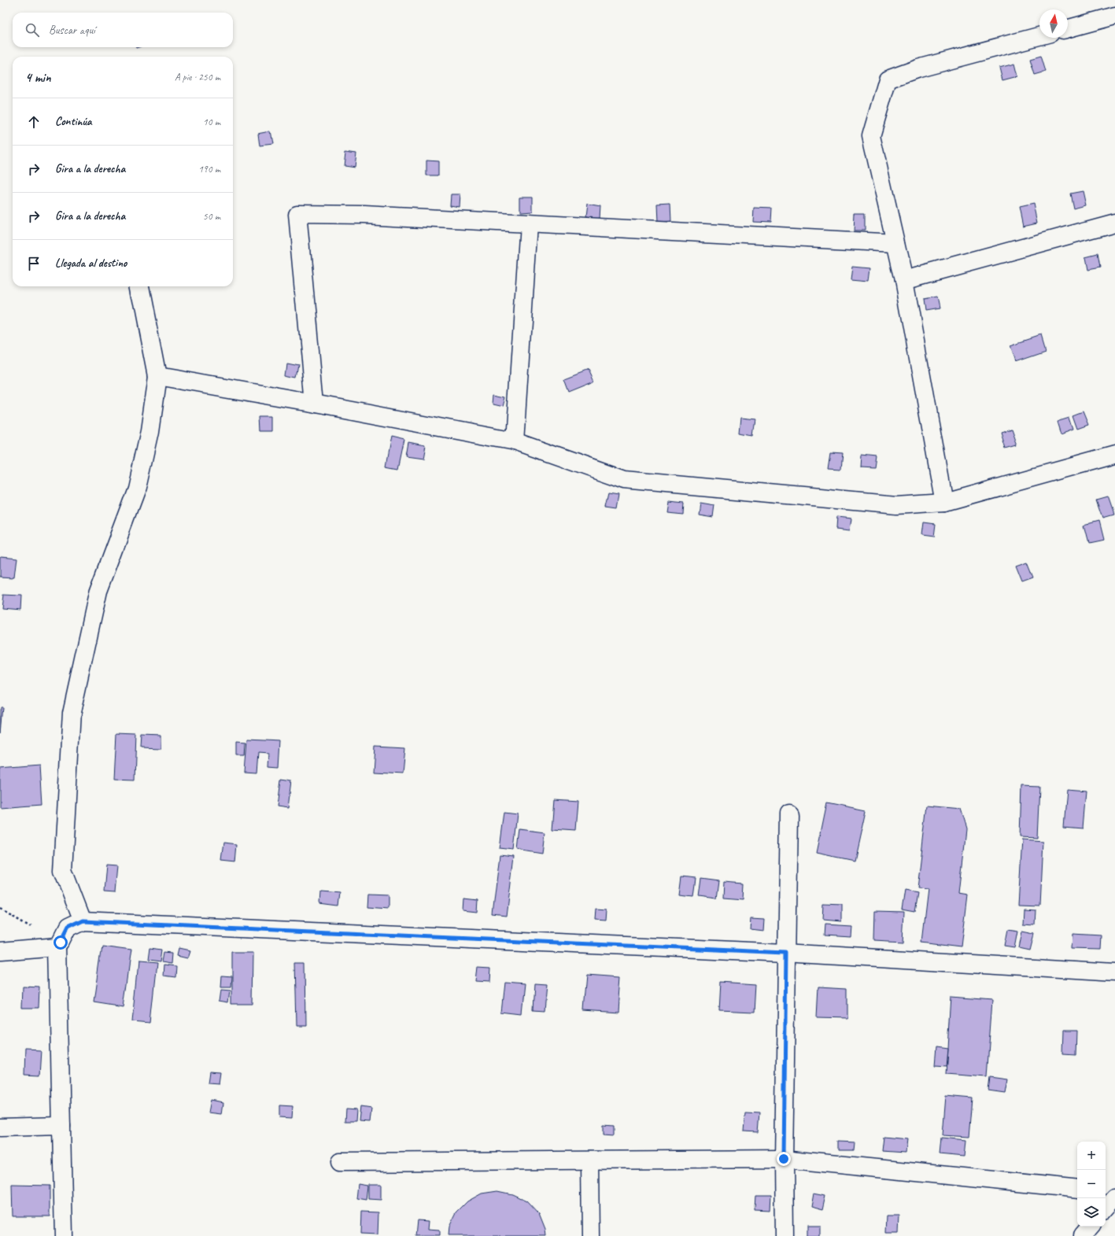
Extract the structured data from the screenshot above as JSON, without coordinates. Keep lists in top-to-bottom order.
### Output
{
  "north": "top",
  "page": {
    "search": "Buscar aquí",
    "heading": ["4 min", "A pie · 250 m"],
    "list": [
      ["Continúa", "10 m"],
      ["Gira a la derecha", "190 m"],
      ["Gira a la derecha", "50 m"],
      "Llegada al destino"
    ],
    "map_buttons": ["+", "−"]
  }
}
